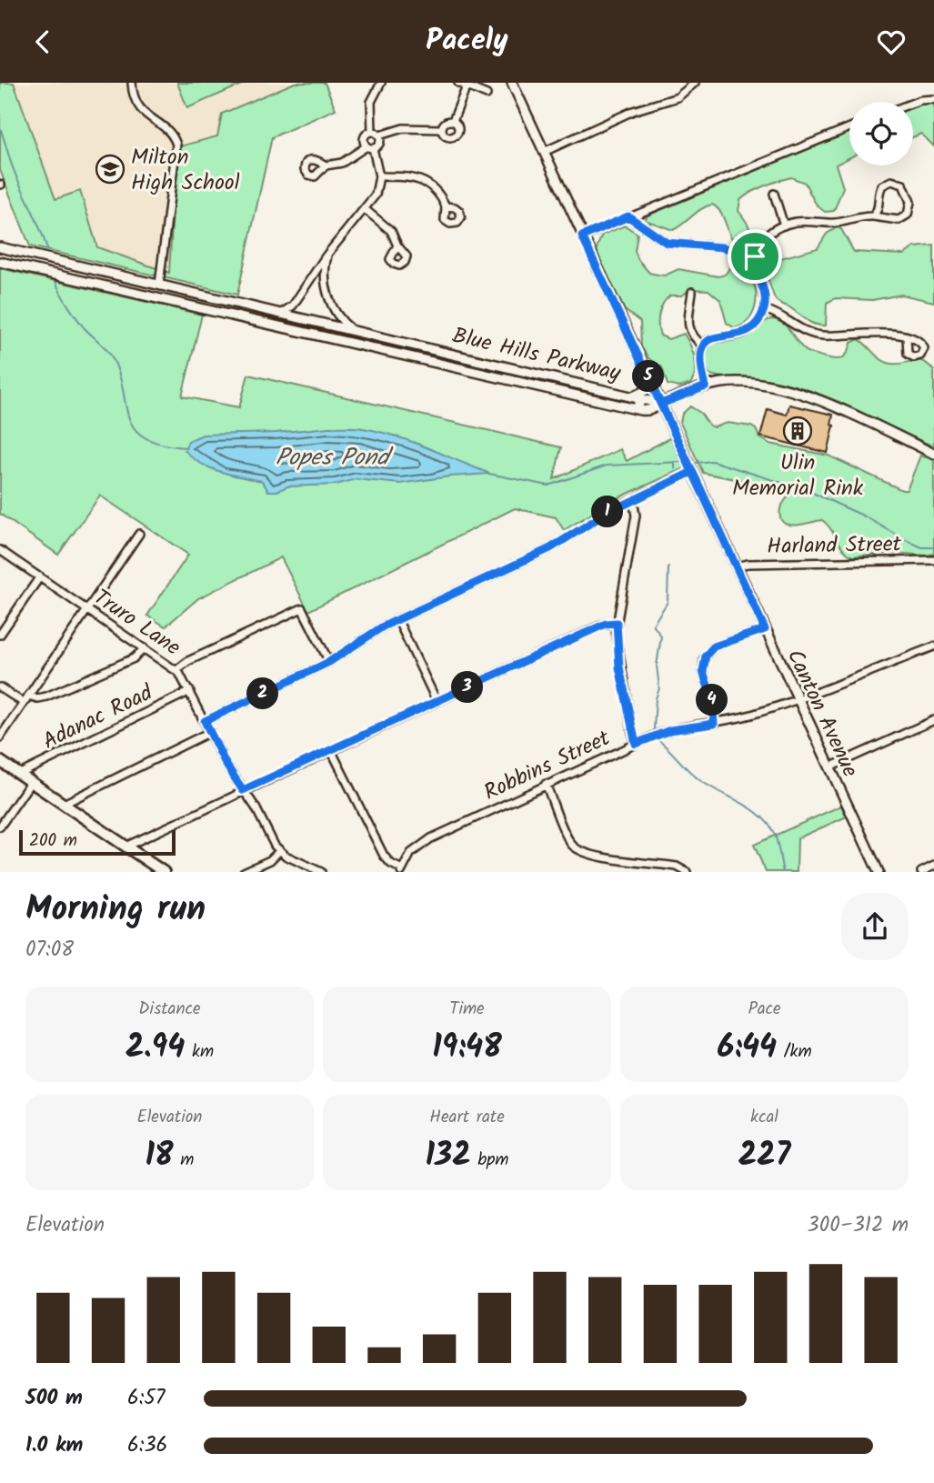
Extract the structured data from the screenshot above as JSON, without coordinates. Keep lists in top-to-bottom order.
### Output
{
  "streets": {
    "main road": ["Blue Hills Parkway", "Canton Avenue"],
    "street": [
      "Harland Street",
      "Truro Lane",
      "Adanac Road",
      "Robbins Street"
    ]
  },
  "crossings": [
    ["Blue Hills Parkway", "Canton Avenue"],
    ["Harland Street", "Canton Avenue"],
    ["Truro Lane", "Adanac Road"],
    ["Canton Avenue", "Robbins Street"]
  ],
  "water": ["Popes Pond"],
  "places": {
    "school or university": ["Milton High School"],
    "building": ["Ulin Memorial Rink"]
  },
  "scale_bar": "200 m",
  "page": {
    "header": "Pacely",
    "pins": [
      "5",
      "1",
      "3",
      "2",
      "4"
    ],
    "scale": "200 m",
    "heading": ["Morning run", "07:08"],
    "stats": [
      ["Distance", "2.94 km"],
      ["Time", "19:48"],
      ["Pace", "6:44 /km"],
      ["Elevation", "18 m"],
      ["Heart rate", "132 bpm"],
      ["kcal", "227"]
    ],
    "chart": ["Elevation", "300–312 m"],
    "list": [
      {
        "name": "500 m",
        "note": "6:57"
      },
      {
        "name": "1.0 km",
        "note": "6:36"
      }
    ]
  }
}
